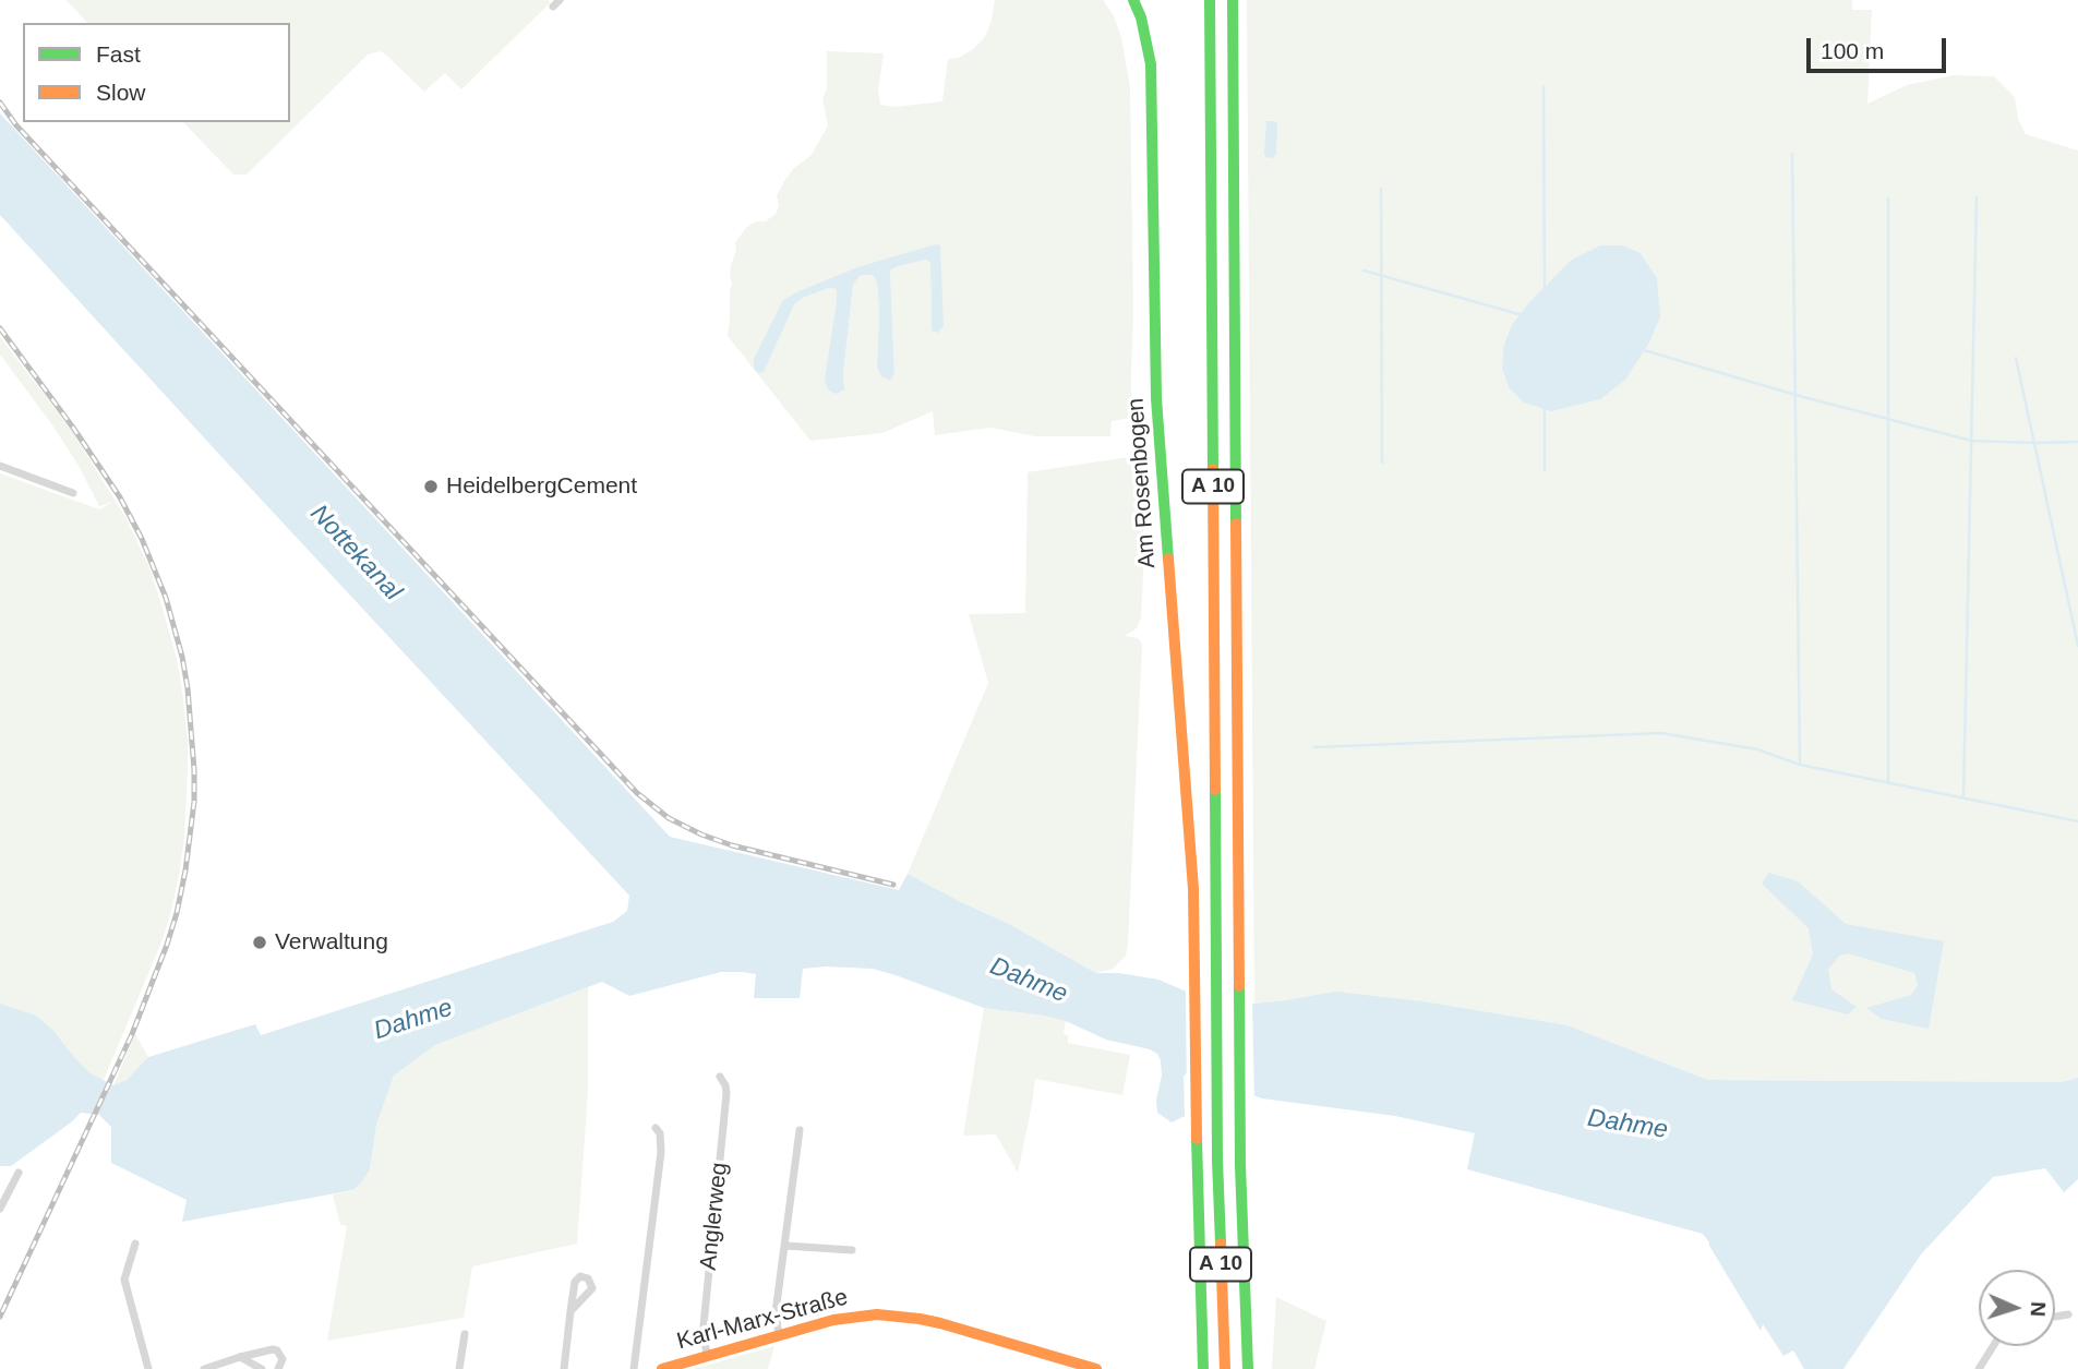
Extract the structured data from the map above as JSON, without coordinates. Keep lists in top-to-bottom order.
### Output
{
  "streets": {
    "main road": ["Am Rosenbogen", "A 10", "Karl-Marx-Straße"],
    "street": ["Anglerweg"]
  },
  "crossings": [
    ["Anglerweg", "Karl-Marx-Straße"]
  ],
  "water": ["Nottekanal", "Dahme"],
  "places": ["HeidelbergCement", "Verwaltung"],
  "legend": ["Fast", "Slow"],
  "scale_bar": "100 m",
  "north": "right"
}
